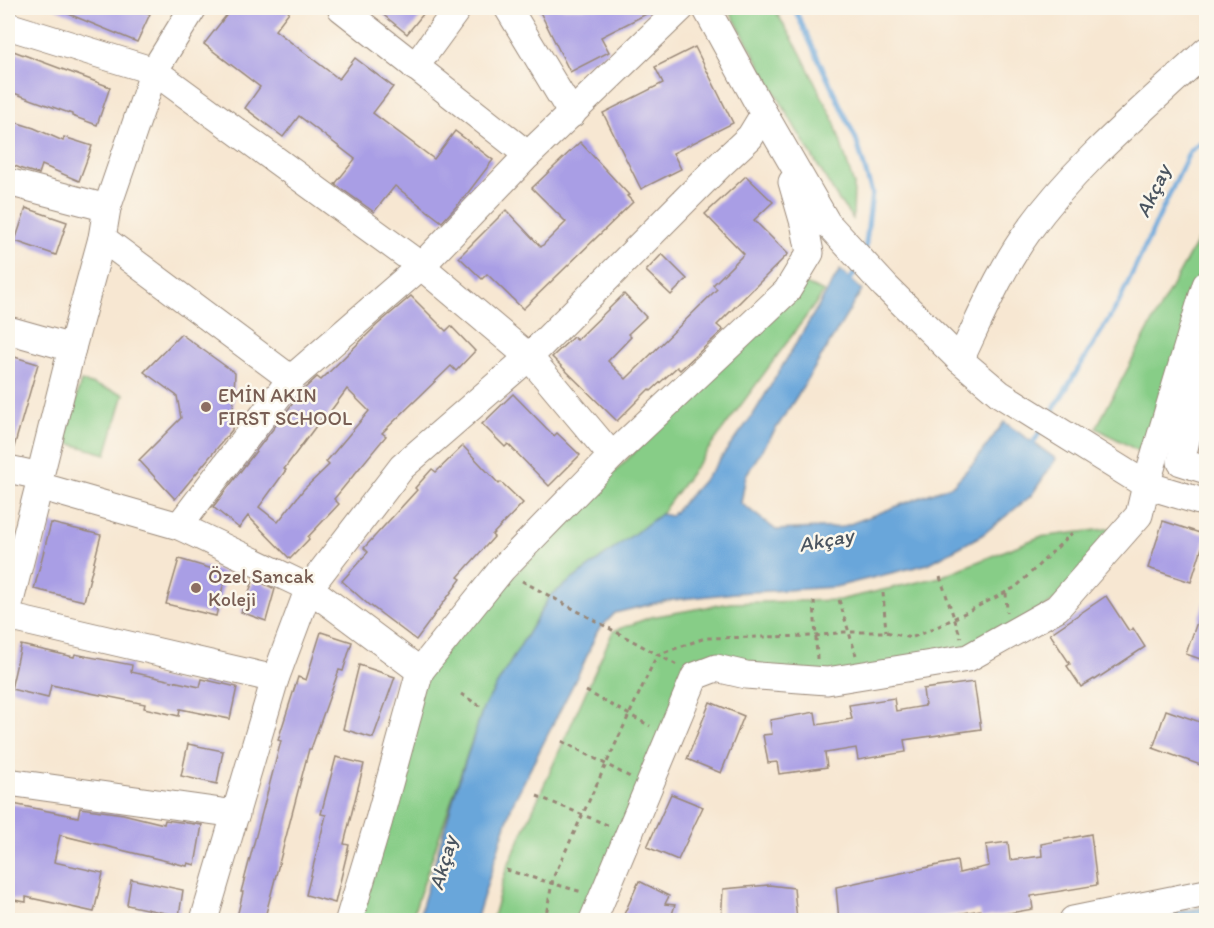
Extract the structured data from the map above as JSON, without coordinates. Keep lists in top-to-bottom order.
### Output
{
  "water": ["Akçay"],
  "places": ["EMİN AKIN FIRST SCHOOL", "Özel Sancak Koleji"]
}
